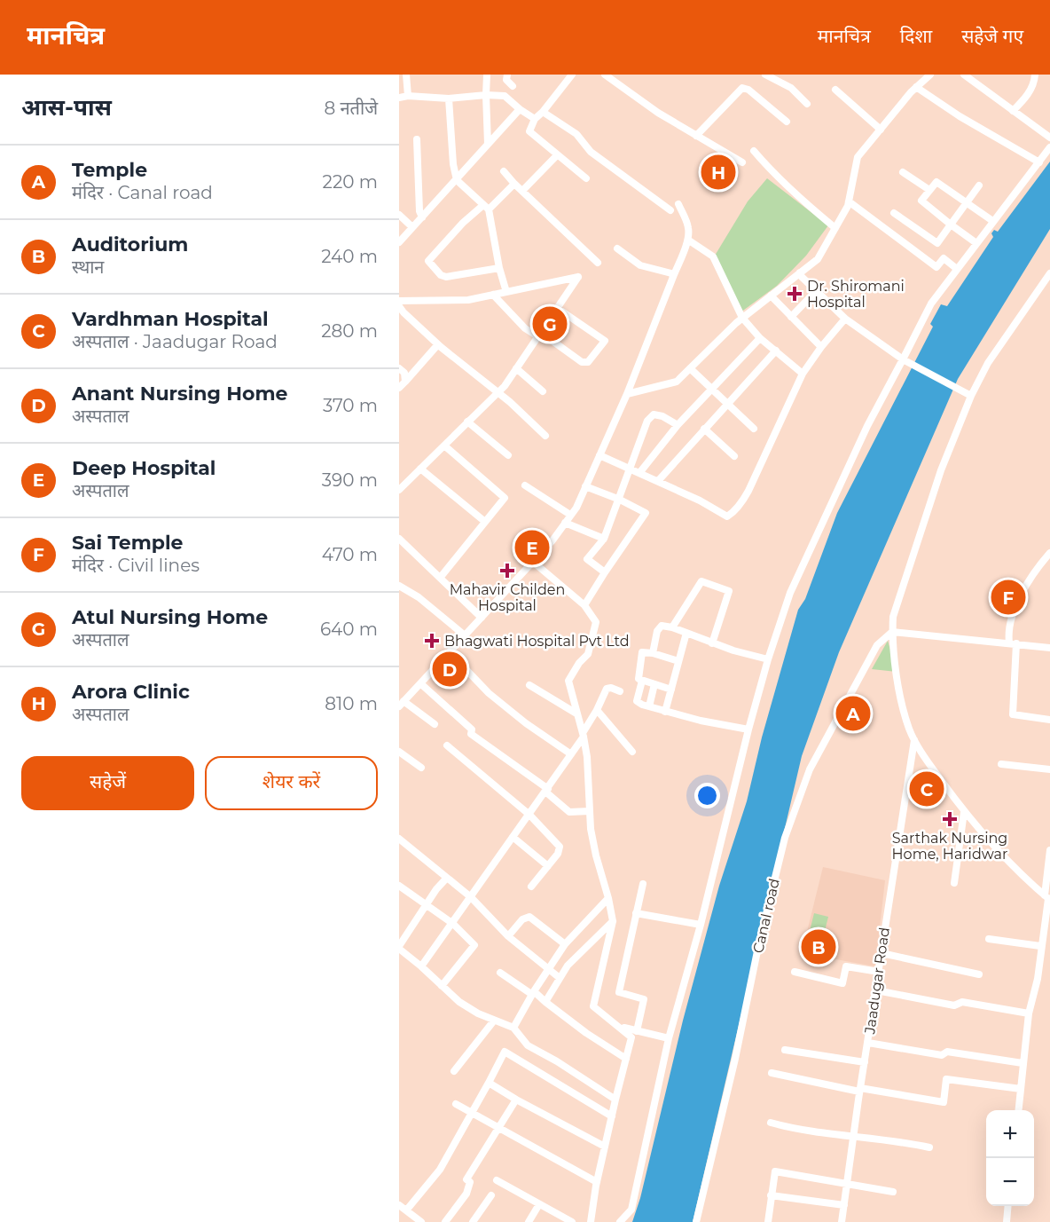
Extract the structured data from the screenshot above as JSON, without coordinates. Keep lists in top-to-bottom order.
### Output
{
  "streets": {
    "street": ["Canal road", "Jaadugar Road"]
  },
  "places": {
    "health": [
      "Dr. Shiromani Hospital",
      "Mahavir Childen Hospital",
      "Bhagwati Hospital Pvt Ltd",
      "Sarthak Nursing Home, Haridwar"
    ]
  },
  "page": {
    "header": "मानचित्र",
    "nav": ["मानचित्र", "दिशा", "सहेजे गए"],
    "heading": ["आस-पास", "8 नतीजे"],
    "list": [
      {
        "mark": "A",
        "name": "Temple",
        "note": "मंदिर · Canal road",
        "value": "220 m"
      },
      {
        "mark": "B",
        "name": "Auditorium",
        "note": "स्थान",
        "value": "240 m"
      },
      {
        "mark": "C",
        "name": "Vardhman Hospital",
        "note": "अस्पताल · Jaadugar Road",
        "value": "280 m"
      },
      {
        "mark": "D",
        "name": "Anant Nursing Home",
        "note": "अस्पताल",
        "value": "370 m"
      },
      {
        "mark": "E",
        "name": "Deep Hospital",
        "note": "अस्पताल",
        "value": "390 m"
      },
      {
        "mark": "F",
        "name": "Sai Temple",
        "note": "मंदिर · Civil lines",
        "value": "470 m"
      },
      {
        "mark": "G",
        "name": "Atul Nursing Home",
        "note": "अस्पताल",
        "value": "640 m"
      },
      {
        "mark": "H",
        "name": "Arora Clinic",
        "note": "अस्पताल",
        "value": "810 m"
      }
    ],
    "pins": [
      "H",
      "G",
      "E",
      "F",
      "D",
      "A",
      "C",
      "B"
    ],
    "buttons": ["सहेजें", "शेयर करें"],
    "map_buttons": ["+", "−"]
  }
}
